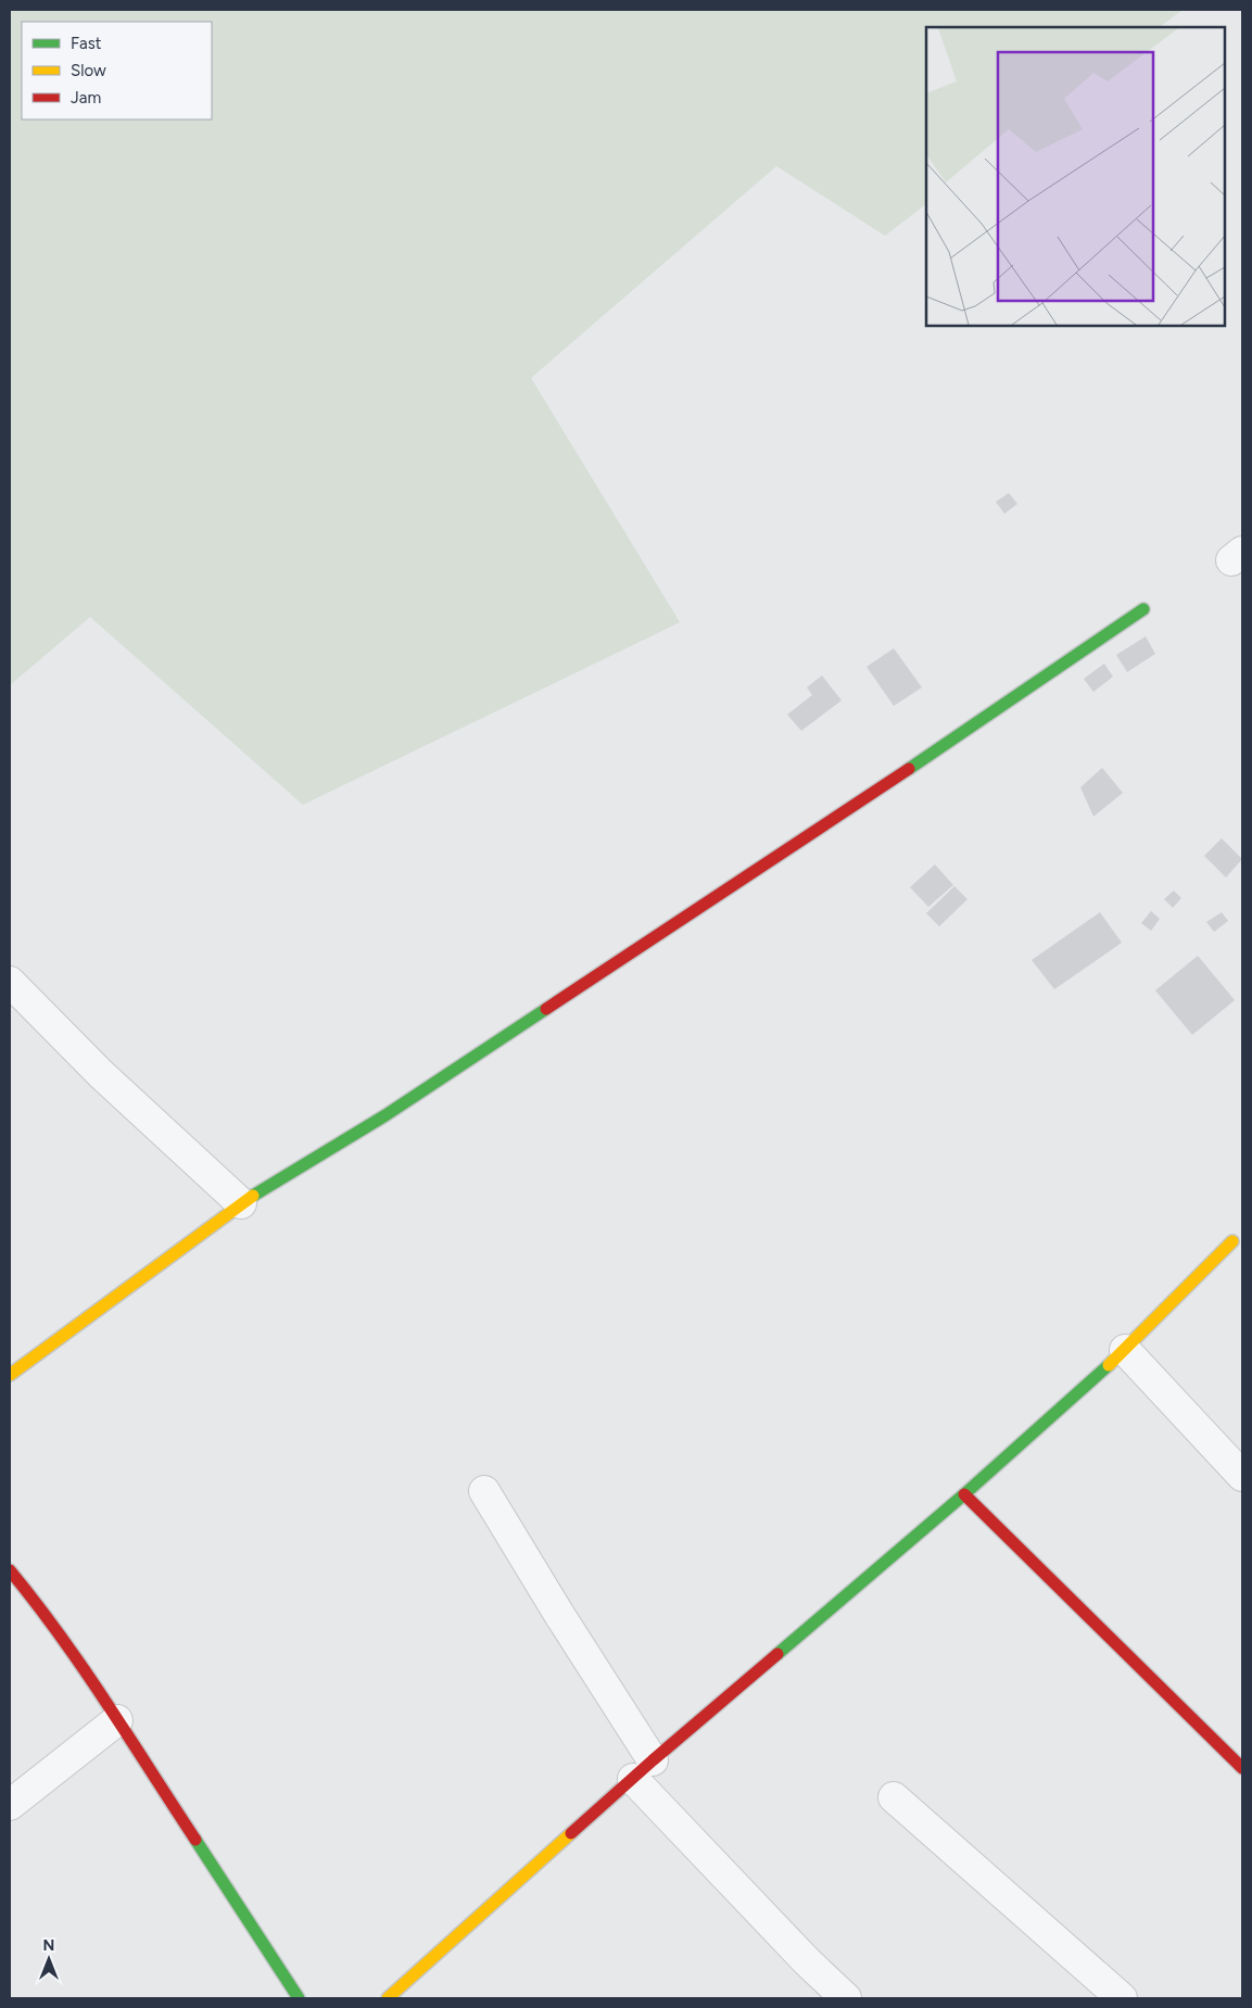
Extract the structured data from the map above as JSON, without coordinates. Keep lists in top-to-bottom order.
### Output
{
  "legend": ["Fast", "Slow", "Jam"],
  "north": "top"
}
